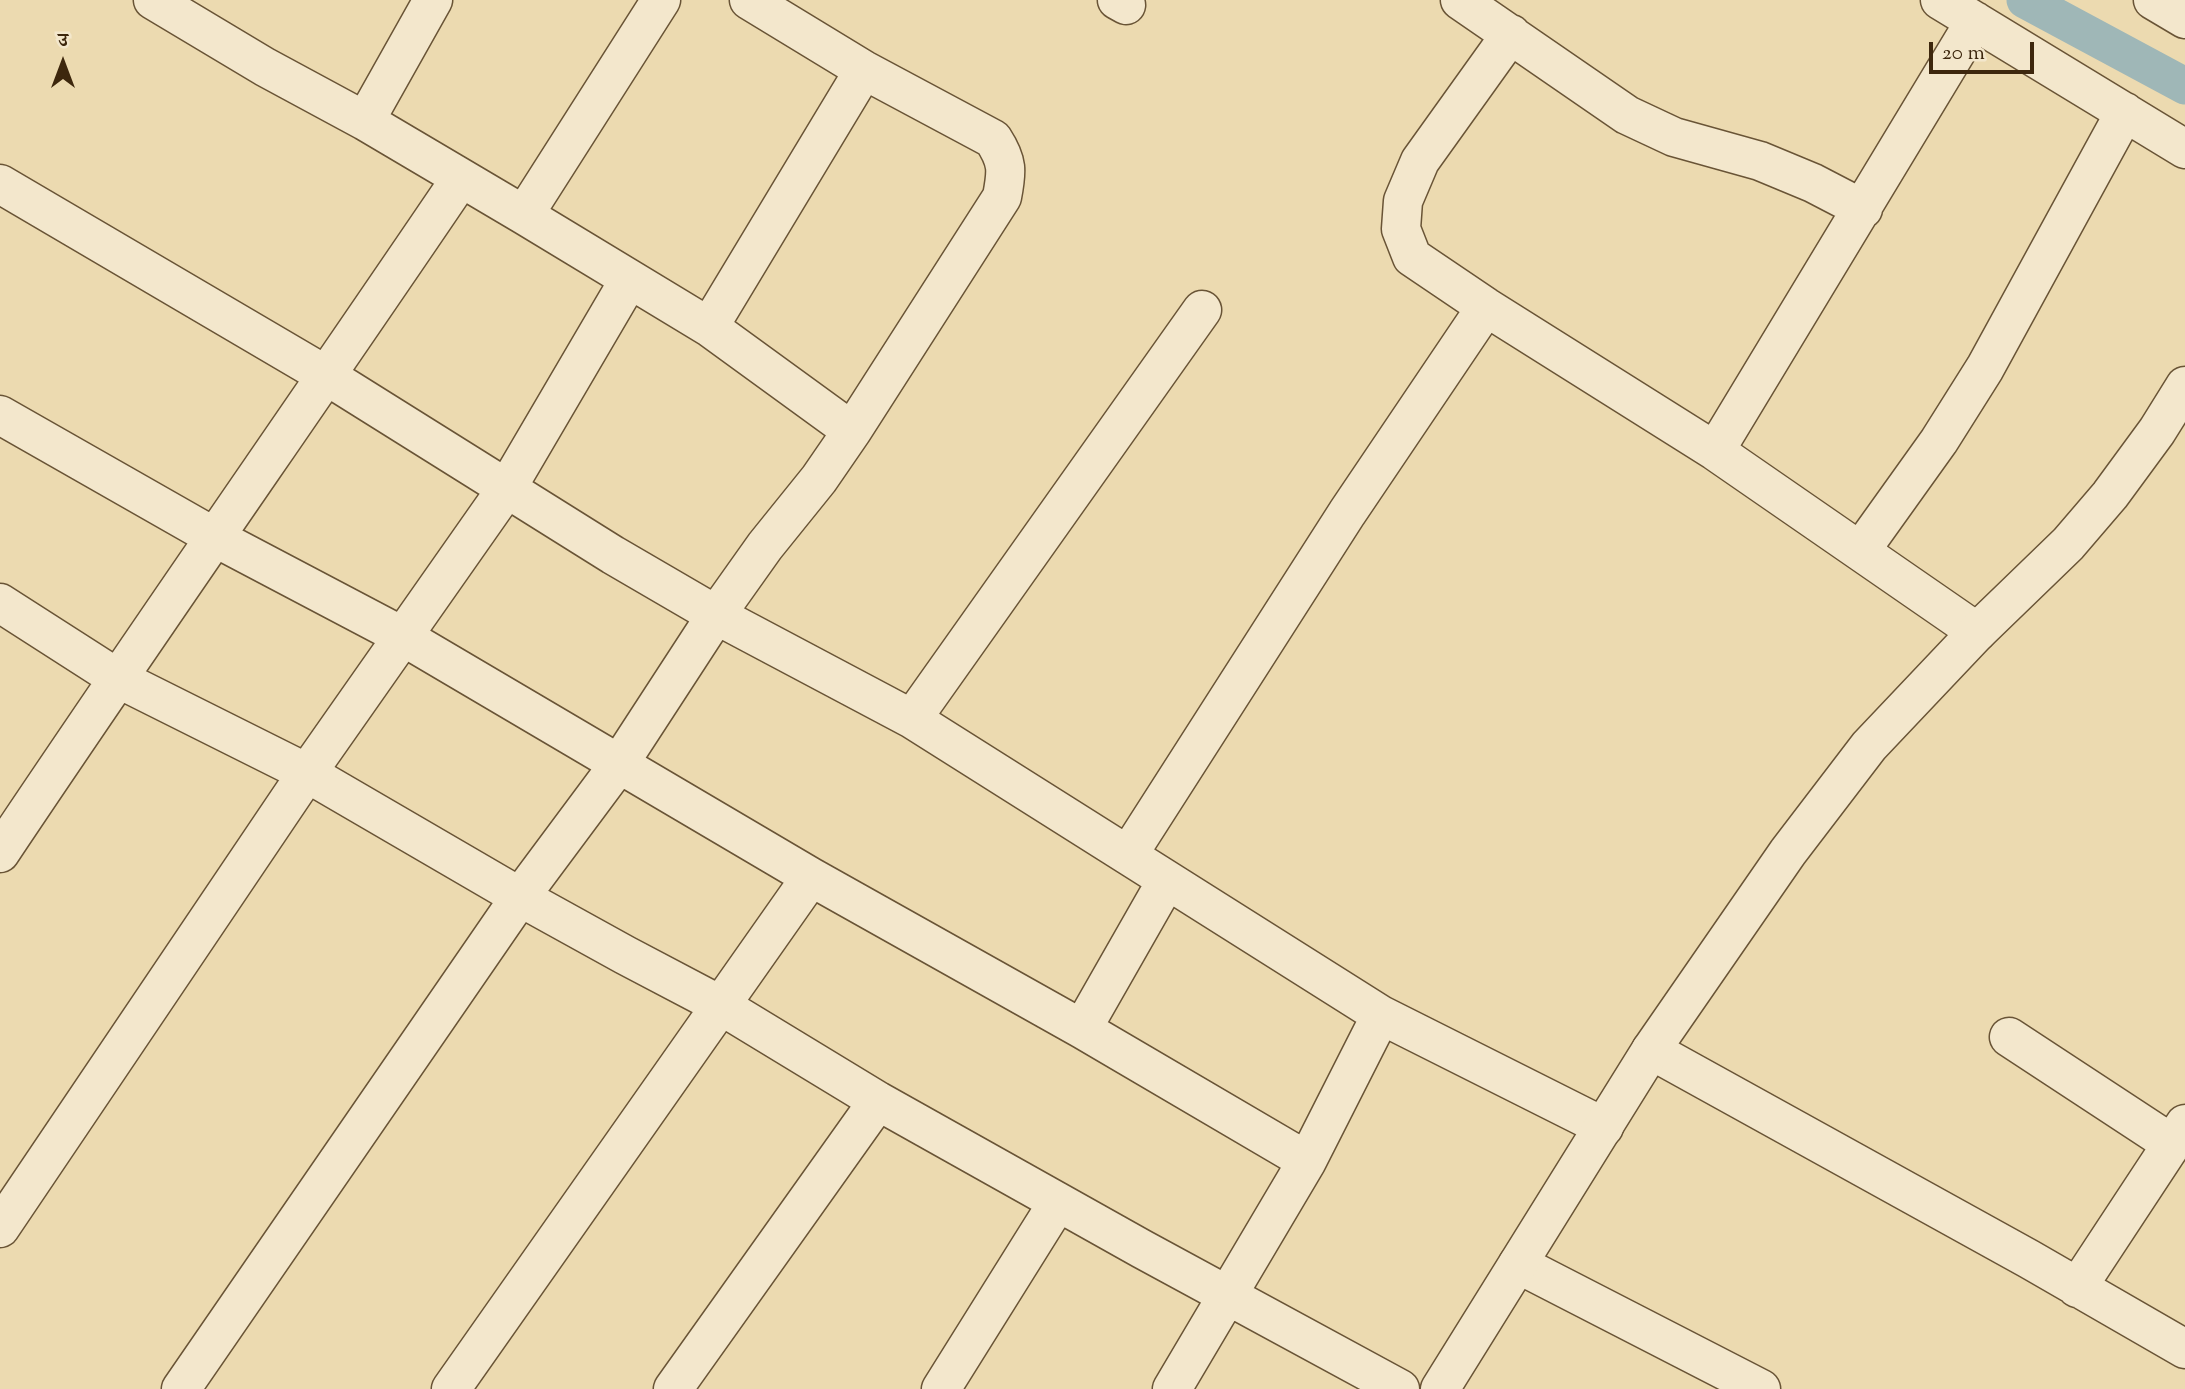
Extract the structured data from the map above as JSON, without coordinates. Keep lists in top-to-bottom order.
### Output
{
  "scale_bar": "20 m",
  "north": "top"
}
